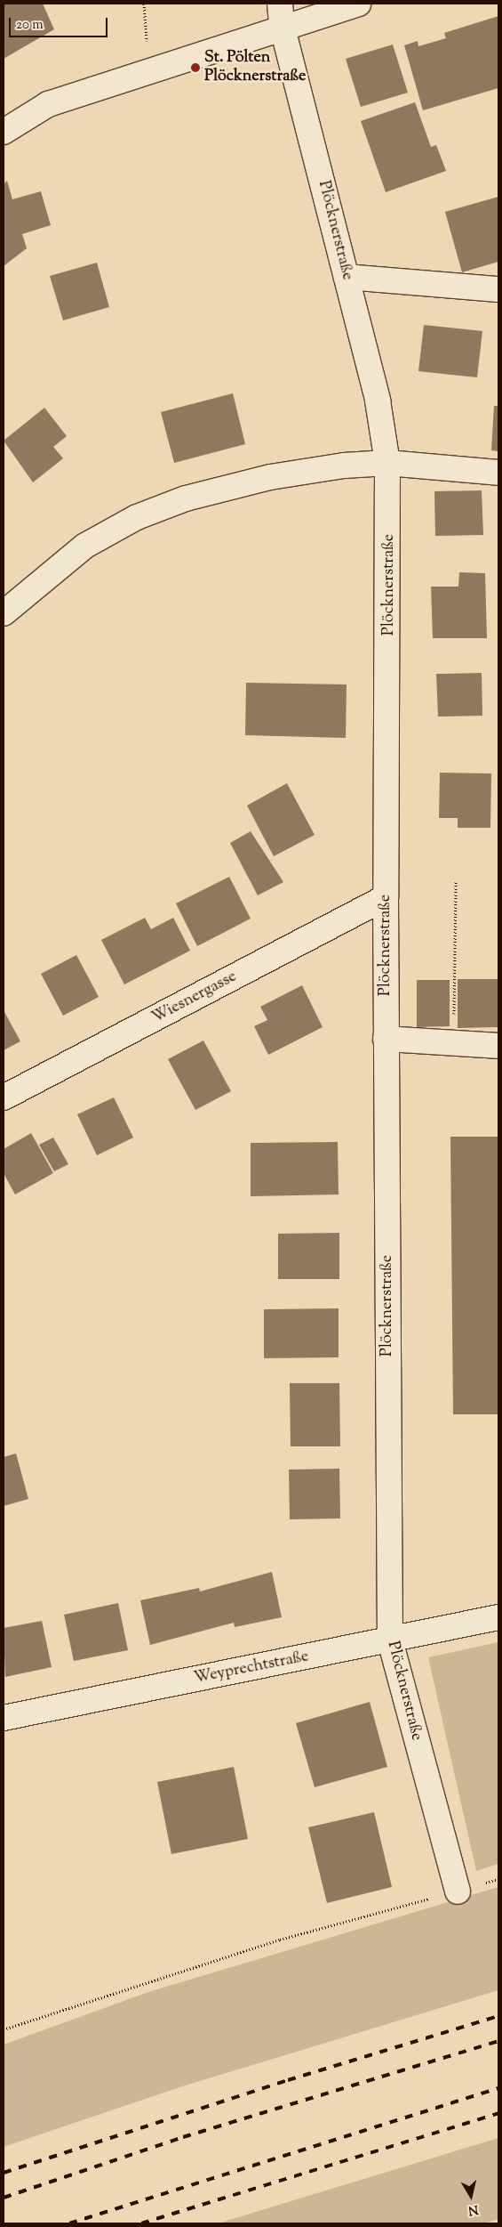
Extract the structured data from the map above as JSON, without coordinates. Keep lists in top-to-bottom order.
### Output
{
  "streets": {
    "street": ["Plöcknerstraße", "Wiesnergasse", "Weyprechtstraße"]
  },
  "crossings": [
    ["Plöcknerstraße", "Wiesnergasse"],
    ["Plöcknerstraße", "Weyprechtstraße"]
  ],
  "places": ["St. Pölten Plöcknerstraße"],
  "scale_bar": "20 m",
  "north": "bottom"
}
